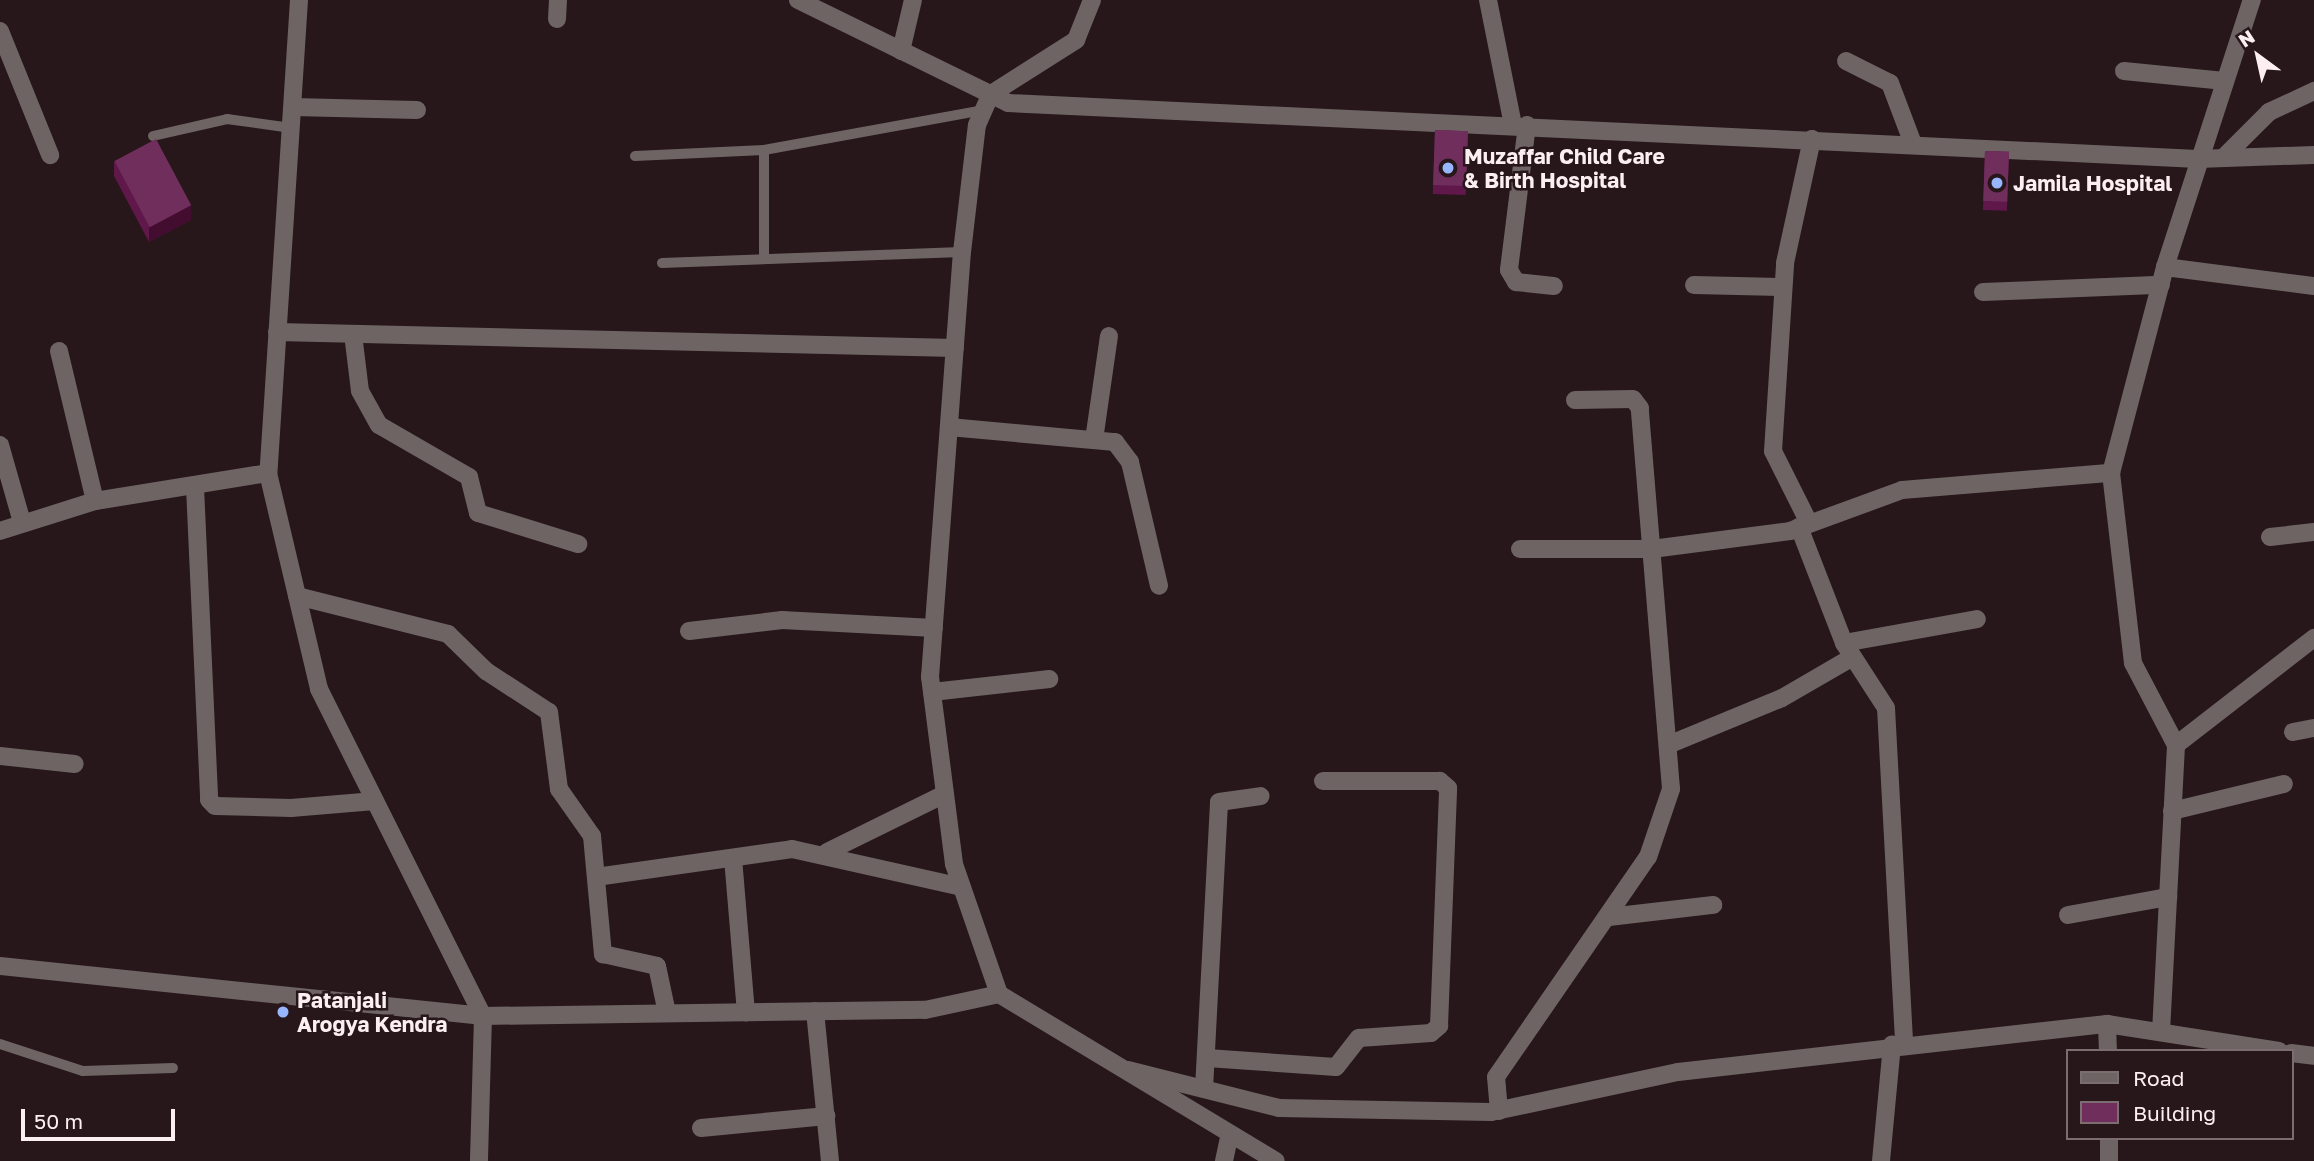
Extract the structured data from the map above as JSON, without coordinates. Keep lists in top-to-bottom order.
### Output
{
  "places": ["Muzaffar Child Care & Birth Hospital", "Jamila Hospital", "Patanjali Arogya Kendra"],
  "legend": ["Road", "Building"],
  "scale_bar": "50 m",
  "north": "top left"
}
